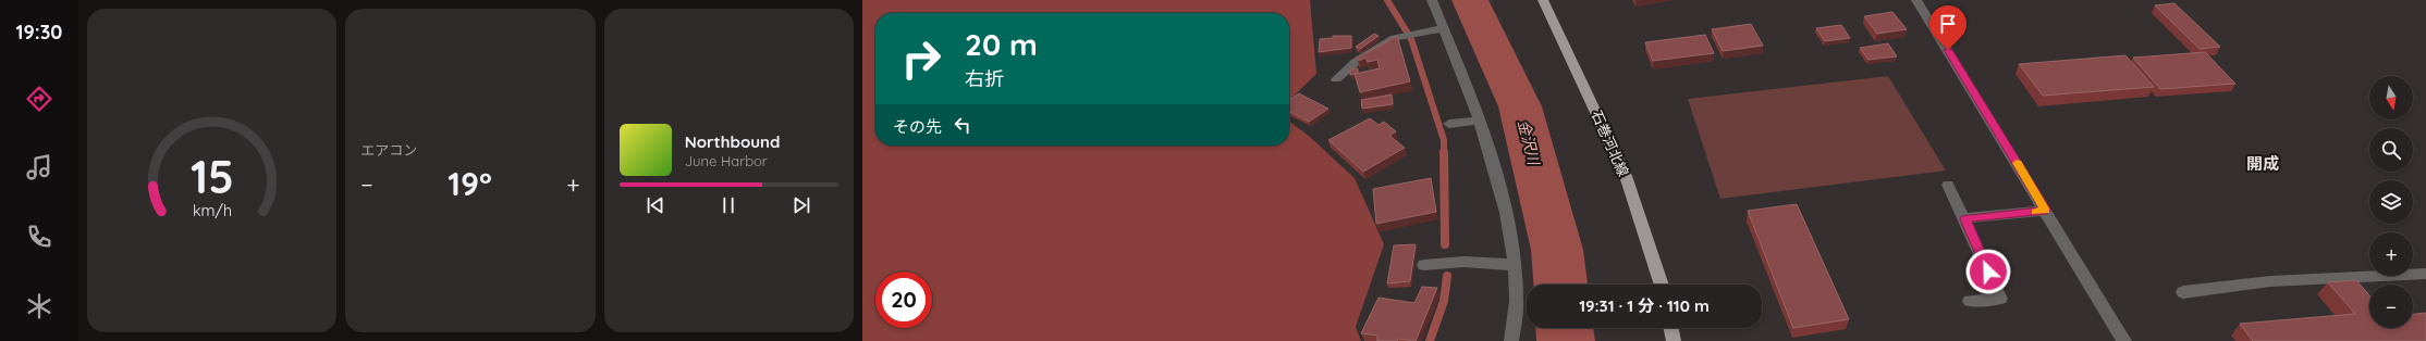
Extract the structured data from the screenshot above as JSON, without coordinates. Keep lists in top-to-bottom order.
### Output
{
  "streets": {
    "main road": ["石巻河北線"]
  },
  "districts": ["開成"],
  "water": ["金沢川"],
  "north": "bottom",
  "page": {
    "tabs": "19:30",
    "tile": "エアコン",
    "turn": ["20 m", "右折"],
    "map_buttons": ["+", "−"],
    "then": "その先",
    "song": ["Northbound", "June Harbor"],
    "heat": ["−", "19°", "+"],
    "limit": "20",
    "trip": "19:31 · 1 分 · 110 m",
    "gauge": ["15", "km/h"]
  }
}
